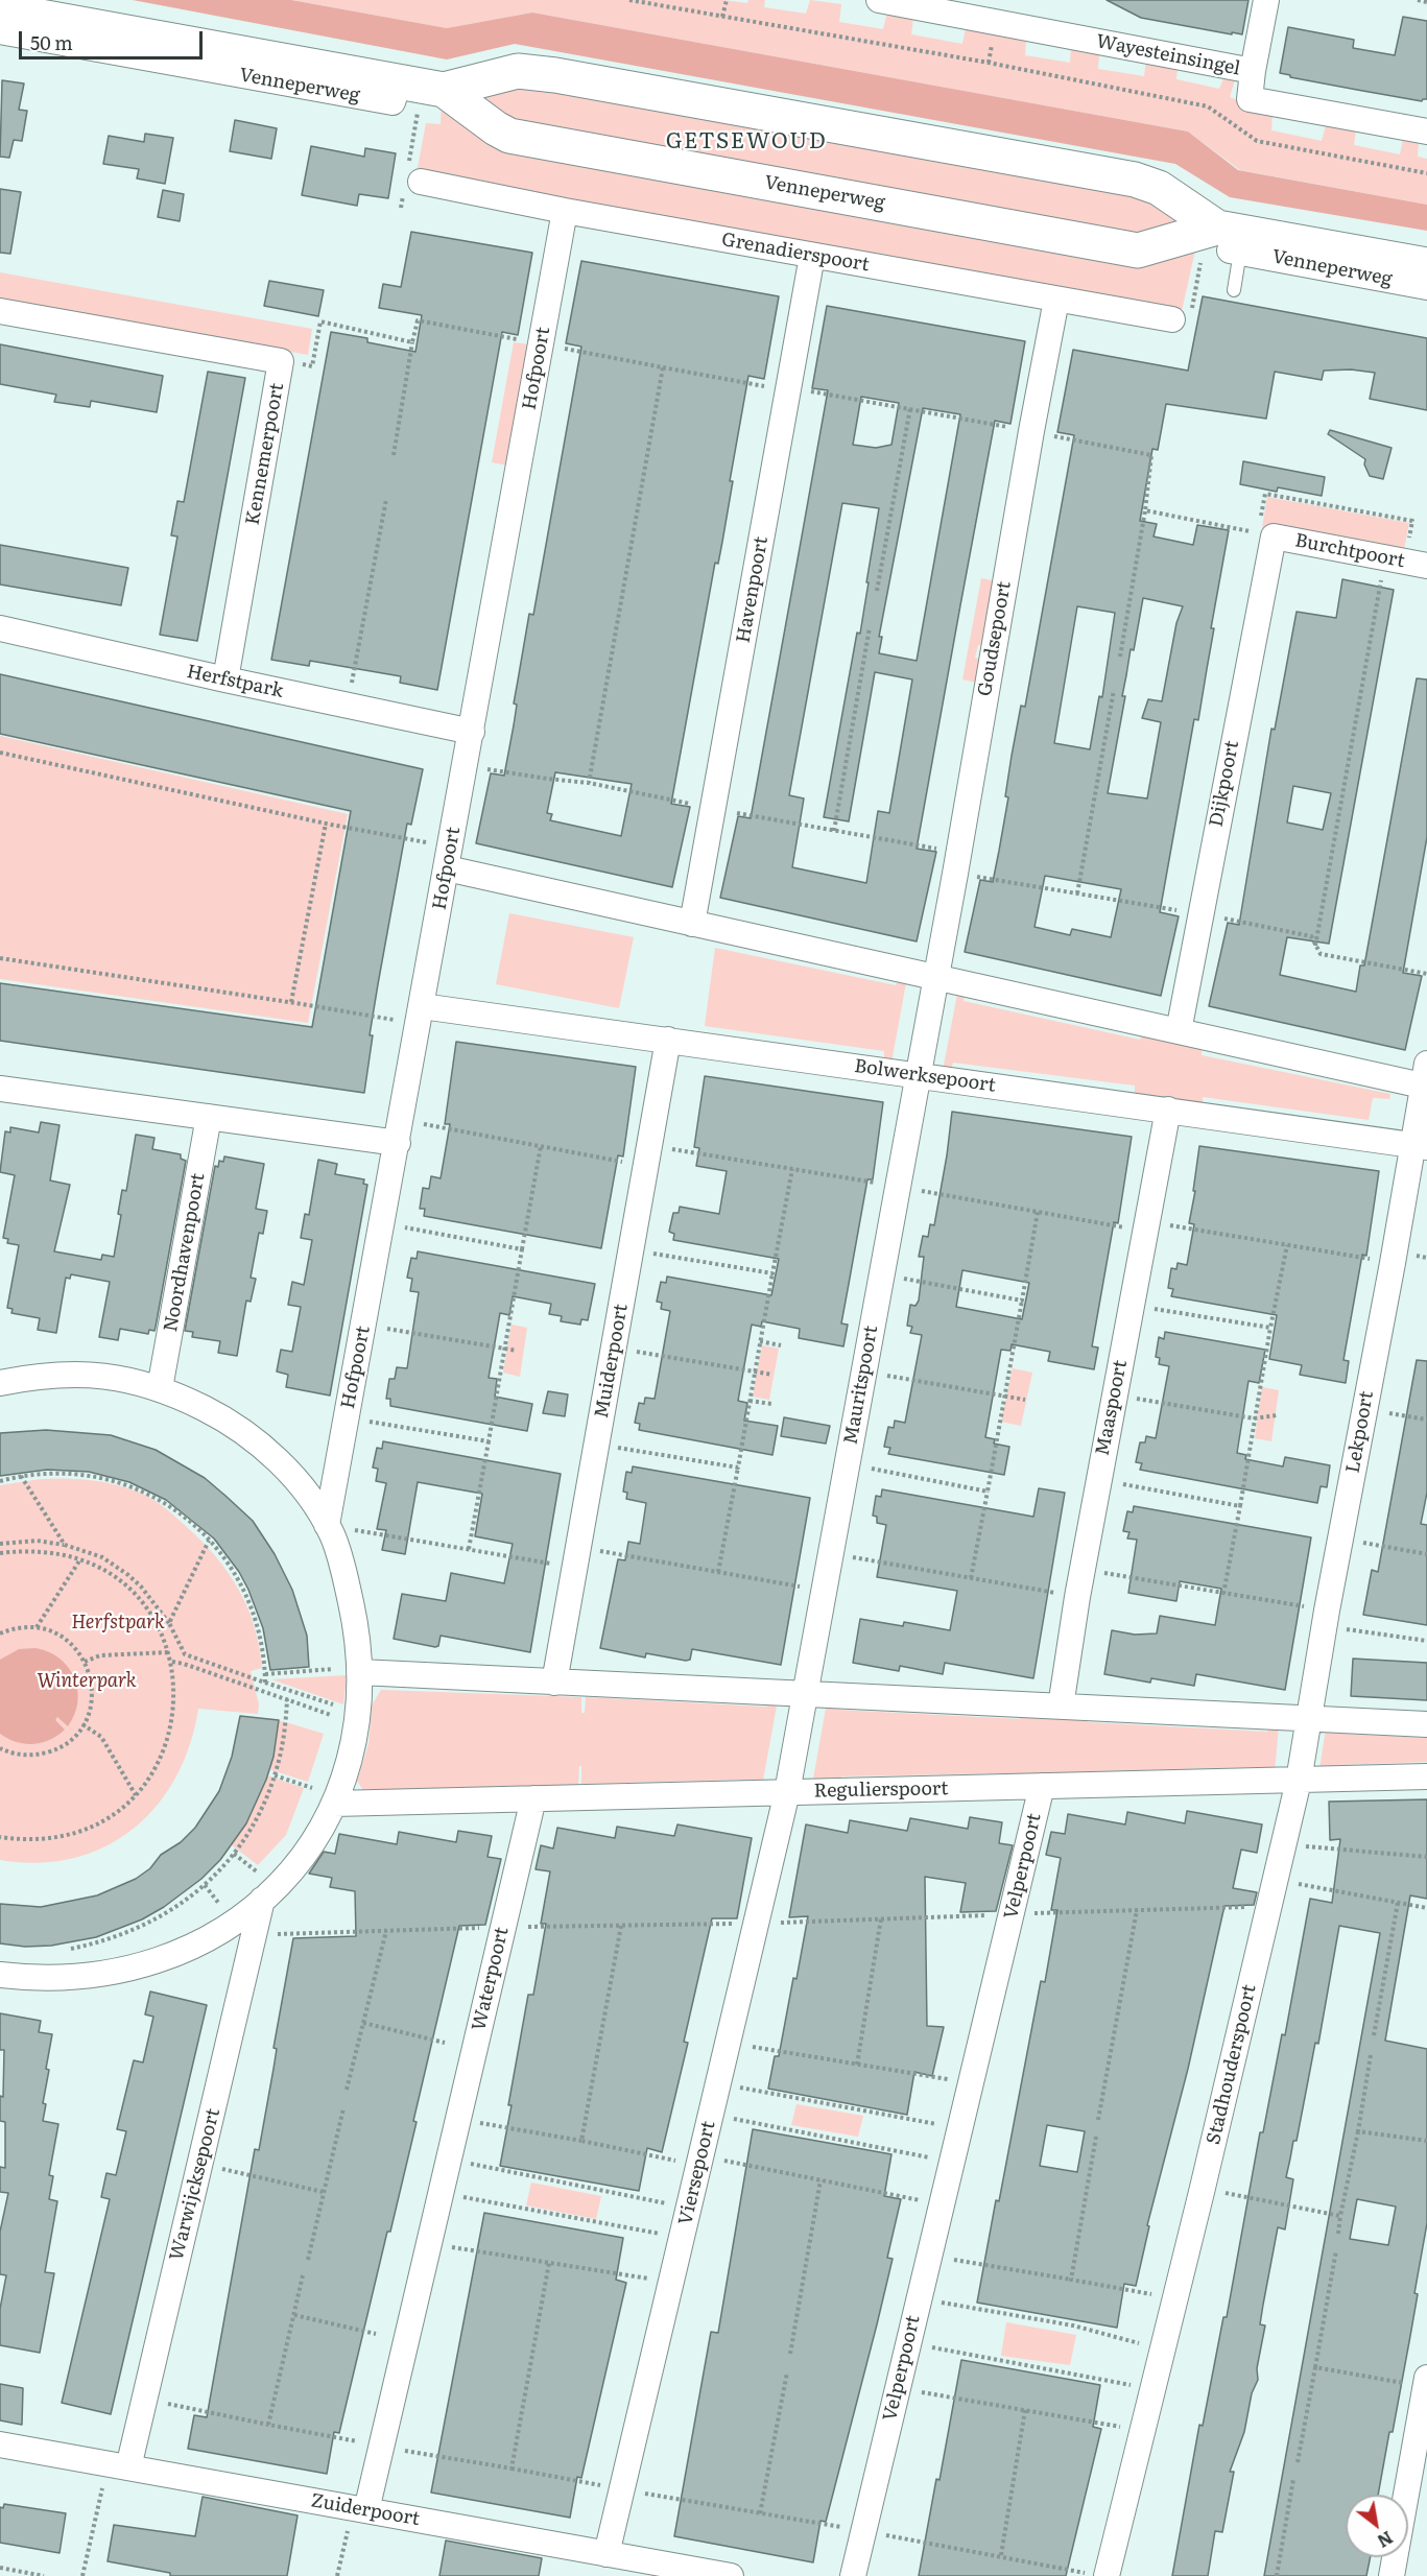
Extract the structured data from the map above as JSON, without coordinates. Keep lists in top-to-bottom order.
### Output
{
  "streets": {
    "street": [
      "Wayesteinsingel",
      "Venneperweg",
      "Grenadierspoort",
      "Hofpoort",
      "Kennemerpoort",
      "Burchtpoort",
      "Havenpoort",
      "Goudsepoort",
      "Herfstpark",
      "Dijkpoort",
      "Bolwerksepoort",
      "Noordhavenpoort",
      "Muiderpoort",
      "Mauritspoort",
      "Maaspoort",
      "Lekpoort",
      "Regulierspoort",
      "Velperpoort",
      "Waterpoort",
      "Stadhouderspoort",
      "Viersepoort",
      "Warwijcksepoort",
      "Zuiderpoort"
    ]
  },
  "crossings": [
    ["Grenadierspoort", "Hofpoort"],
    ["Grenadierspoort", "Havenpoort"],
    ["Grenadierspoort", "Goudsepoort"],
    ["Hofpoort", "Herfstpark"],
    ["Hofpoort", "Bolwerksepoort"],
    ["Kennemerpoort", "Herfstpark"],
    ["Burchtpoort", "Dijkpoort"],
    ["Goudsepoort", "Bolwerksepoort"],
    ["Goudsepoort", "Mauritspoort"],
    ["Bolwerksepoort", "Muiderpoort"],
    ["Bolwerksepoort", "Mauritspoort"],
    ["Bolwerksepoort", "Maaspoort"],
    ["Bolwerksepoort", "Lekpoort"],
    ["Mauritspoort", "Regulierspoort"],
    ["Mauritspoort", "Viersepoort"],
    ["Lekpoort", "Regulierspoort"],
    ["Lekpoort", "Stadhouderspoort"],
    ["Regulierspoort", "Velperpoort"],
    ["Regulierspoort", "Waterpoort"],
    ["Regulierspoort", "Stadhouderspoort"],
    ["Regulierspoort", "Viersepoort"],
    ["Waterpoort", "Zuiderpoort"],
    ["Viersepoort", "Zuiderpoort"],
    ["Warwijcksepoort", "Zuiderpoort"]
  ],
  "districts": ["GETSEWOUD"],
  "parks": ["Herfstpark", "Winterpark"],
  "scale_bar": "50 m",
  "north": "bottom right"
}
